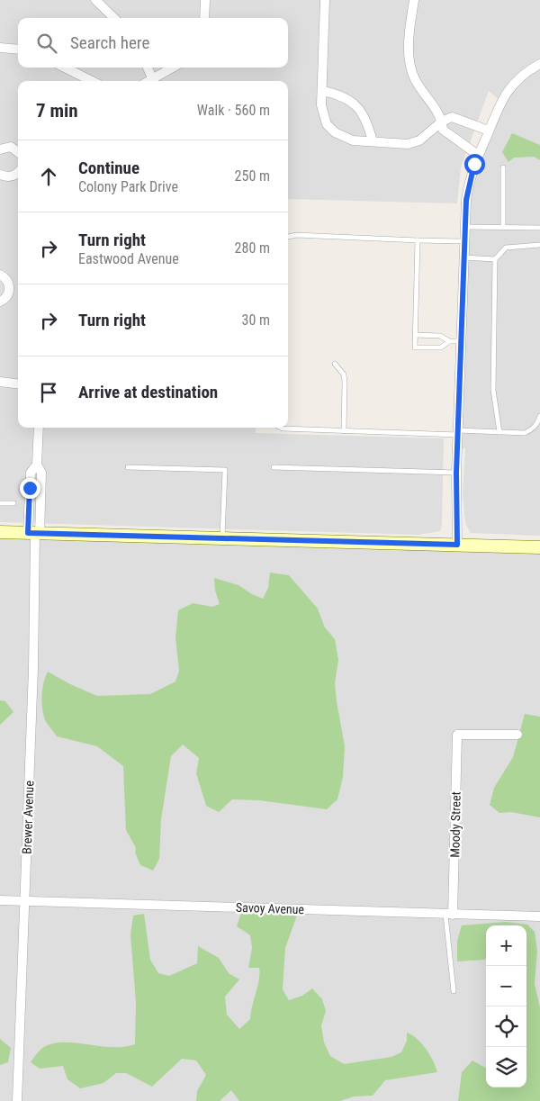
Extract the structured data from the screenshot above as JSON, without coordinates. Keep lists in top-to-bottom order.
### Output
{
  "streets": {
    "street": ["Brewer Avenue", "Moody Street", "Savoy Avenue"]
  },
  "crossings": [
    ["Brewer Avenue", "Savoy Avenue"],
    ["Moody Street", "Savoy Avenue"]
  ],
  "page": {
    "search": "Search here",
    "heading": ["7 min", "Walk · 560 m"],
    "list": [
      ["Continue", "Colony Park Drive", "250 m"],
      ["Turn right", "Eastwood Avenue", "280 m"],
      ["Turn right", "30 m"],
      "Arrive at destination"
    ],
    "map_buttons": ["+", "−"]
  }
}
